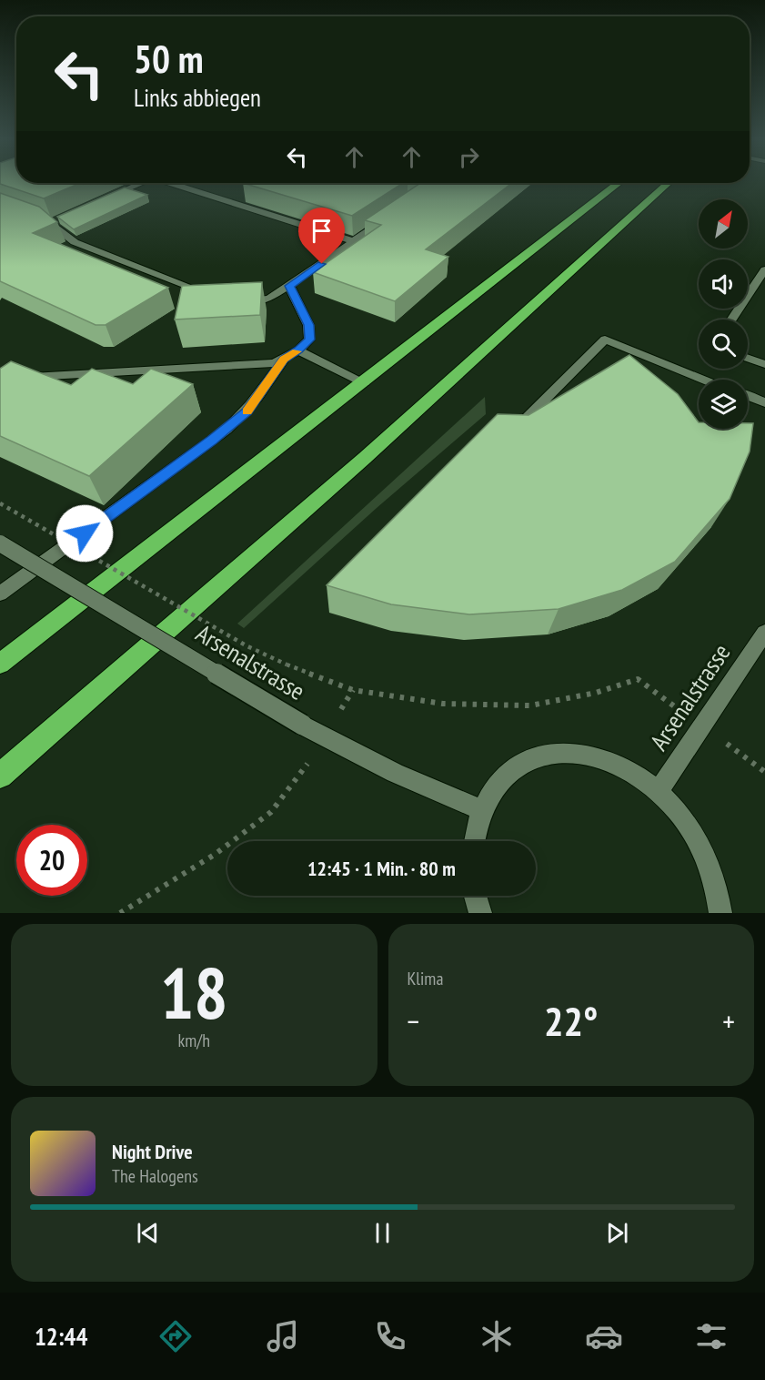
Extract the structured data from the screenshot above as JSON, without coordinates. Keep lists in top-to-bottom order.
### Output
{
  "streets": {
    "street": ["Arsenalstrasse"]
  },
  "north": "top right",
  "page": {
    "turn": ["50 m", "Links abbiegen"],
    "limit": "20",
    "trip": "12:45 · 1 Min. · 80 m",
    "tile": [
      ["18", "km/h"],
      "Klima"
    ],
    "heat": ["−", "22°", "+"],
    "song": ["Night Drive", "The Halogens"],
    "tabs": "12:44"
  }
}
